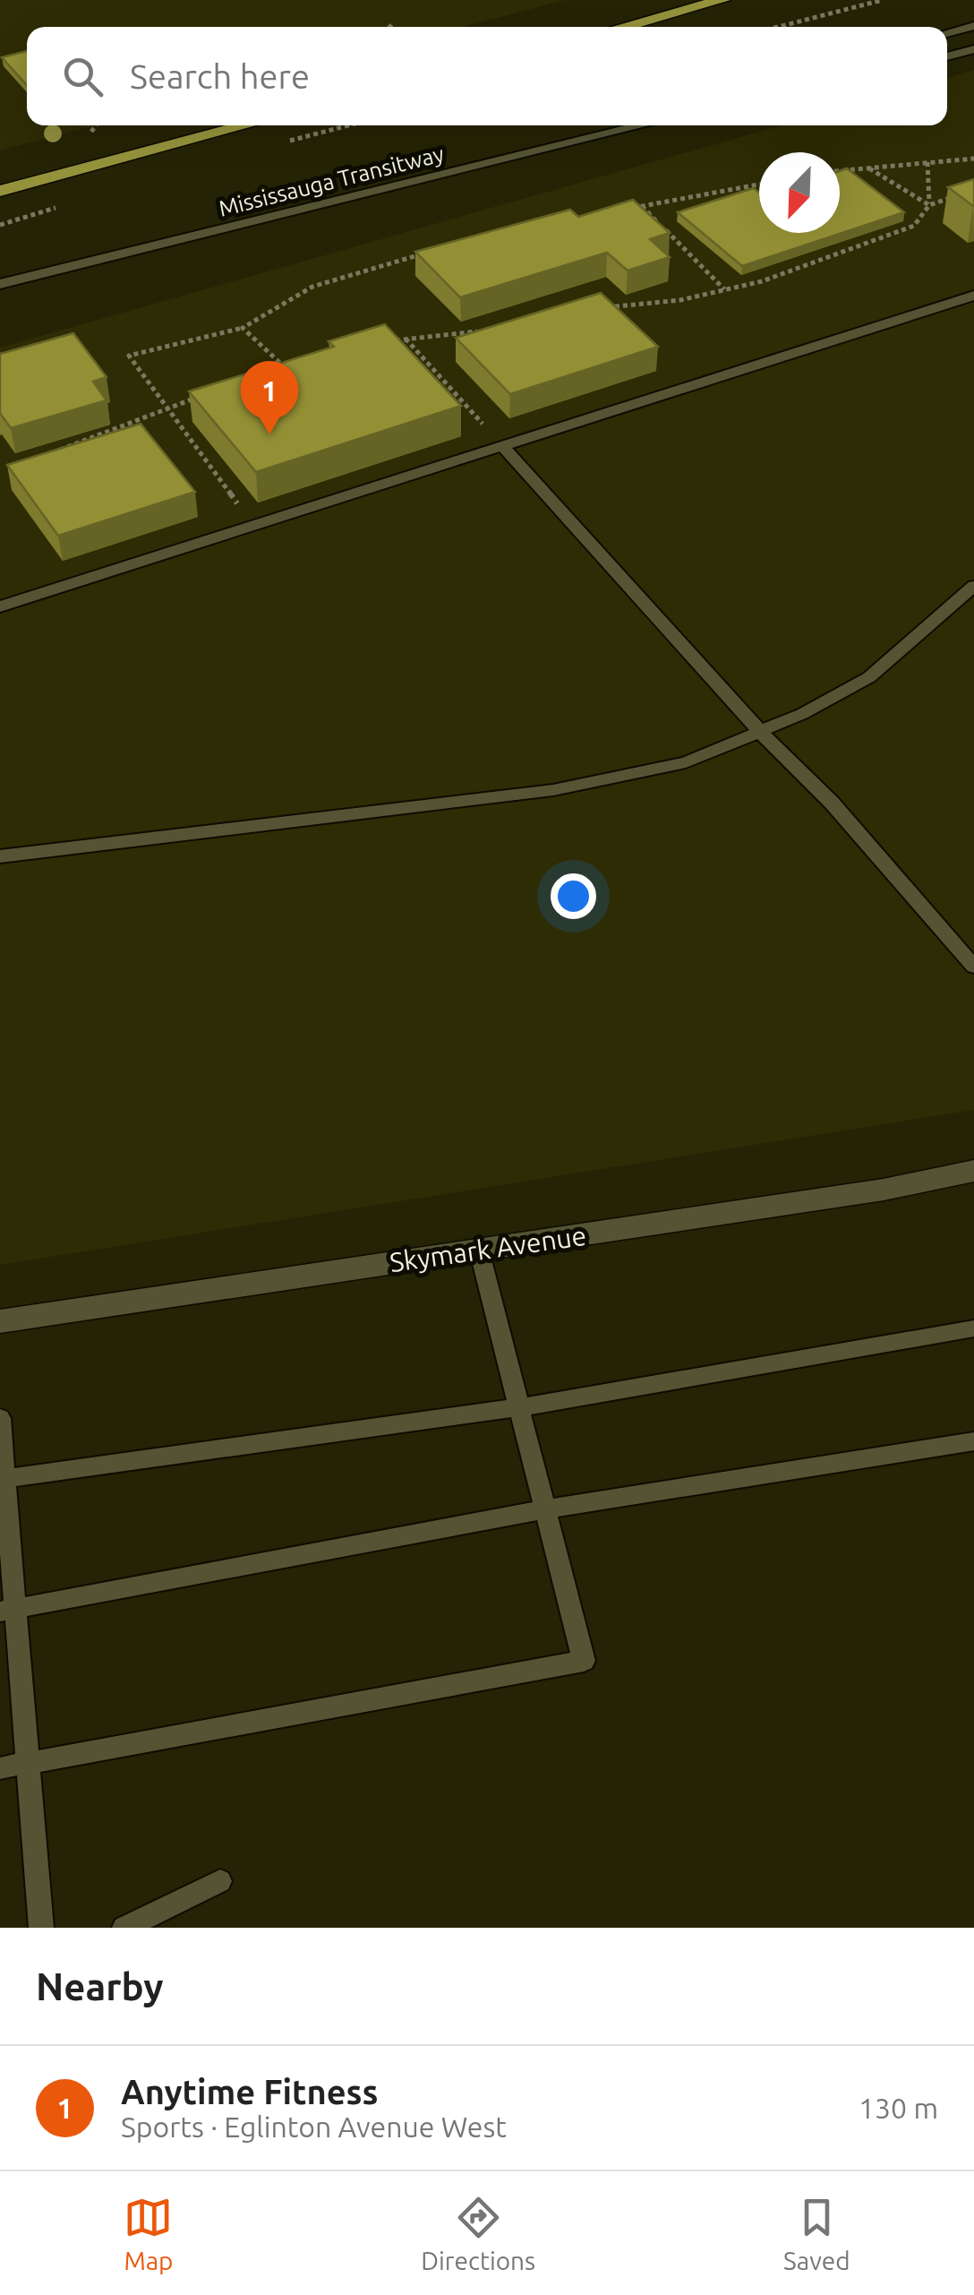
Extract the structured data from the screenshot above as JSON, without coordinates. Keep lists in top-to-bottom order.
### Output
{
  "streets": {
    "street": ["Skymark Avenue"],
    "lane": ["Mississauga Transitway"]
  },
  "north": "bottom left",
  "page": {
    "search": "Search here",
    "pins": "1",
    "heading": "Nearby",
    "list": [
      {
        "mark": "1",
        "name": "Anytime Fitness",
        "note": "Sports · Eglinton Avenue West",
        "value": "130 m"
      }
    ],
    "nav": ["Map", "Directions", "Saved"]
  }
}
